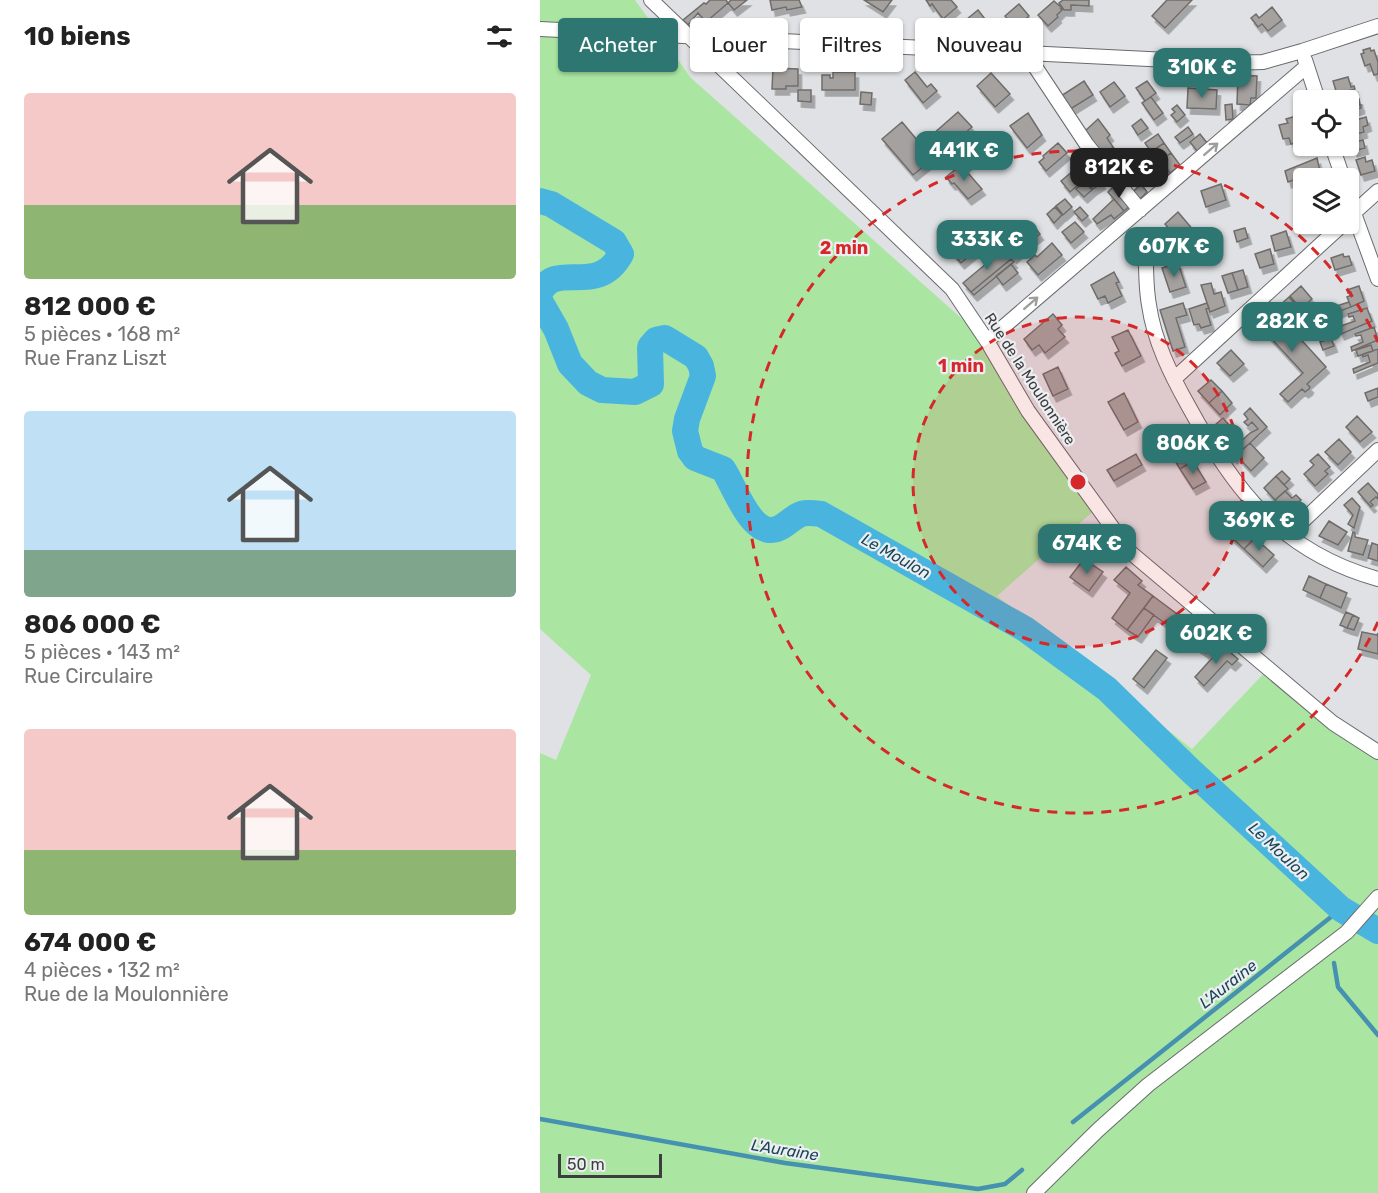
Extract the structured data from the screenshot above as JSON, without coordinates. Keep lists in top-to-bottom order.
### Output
{
  "streets": {
    "street": ["Rue de la Moulonnière"]
  },
  "water": ["Le Moulon", "L'Auraine"],
  "scale_bar": "50 m",
  "page": {
    "heading": "10 biens",
    "chip": [
      "Acheter",
      "Louer",
      "Filtres",
      "Nouveau"
    ],
    "price": [
      "310K €",
      "441K €",
      "812K €",
      "333K €",
      "607K €",
      "282K €",
      "806K €",
      "369K €",
      "674K €",
      "602K €"
    ],
    "list": [
      {
        "name": "812 000 €",
        "note": "5 pièces · 168 m² · Rue Franz Liszt"
      },
      {
        "name": "806 000 €",
        "note": "5 pièces · 143 m² · Rue Circulaire"
      },
      {
        "name": "674 000 €",
        "note": "4 pièces · 132 m² · Rue de la Moulonnière"
      }
    ],
    "scale": "50 m"
  },
  "rings": ["2 min", "1 min"]
}
